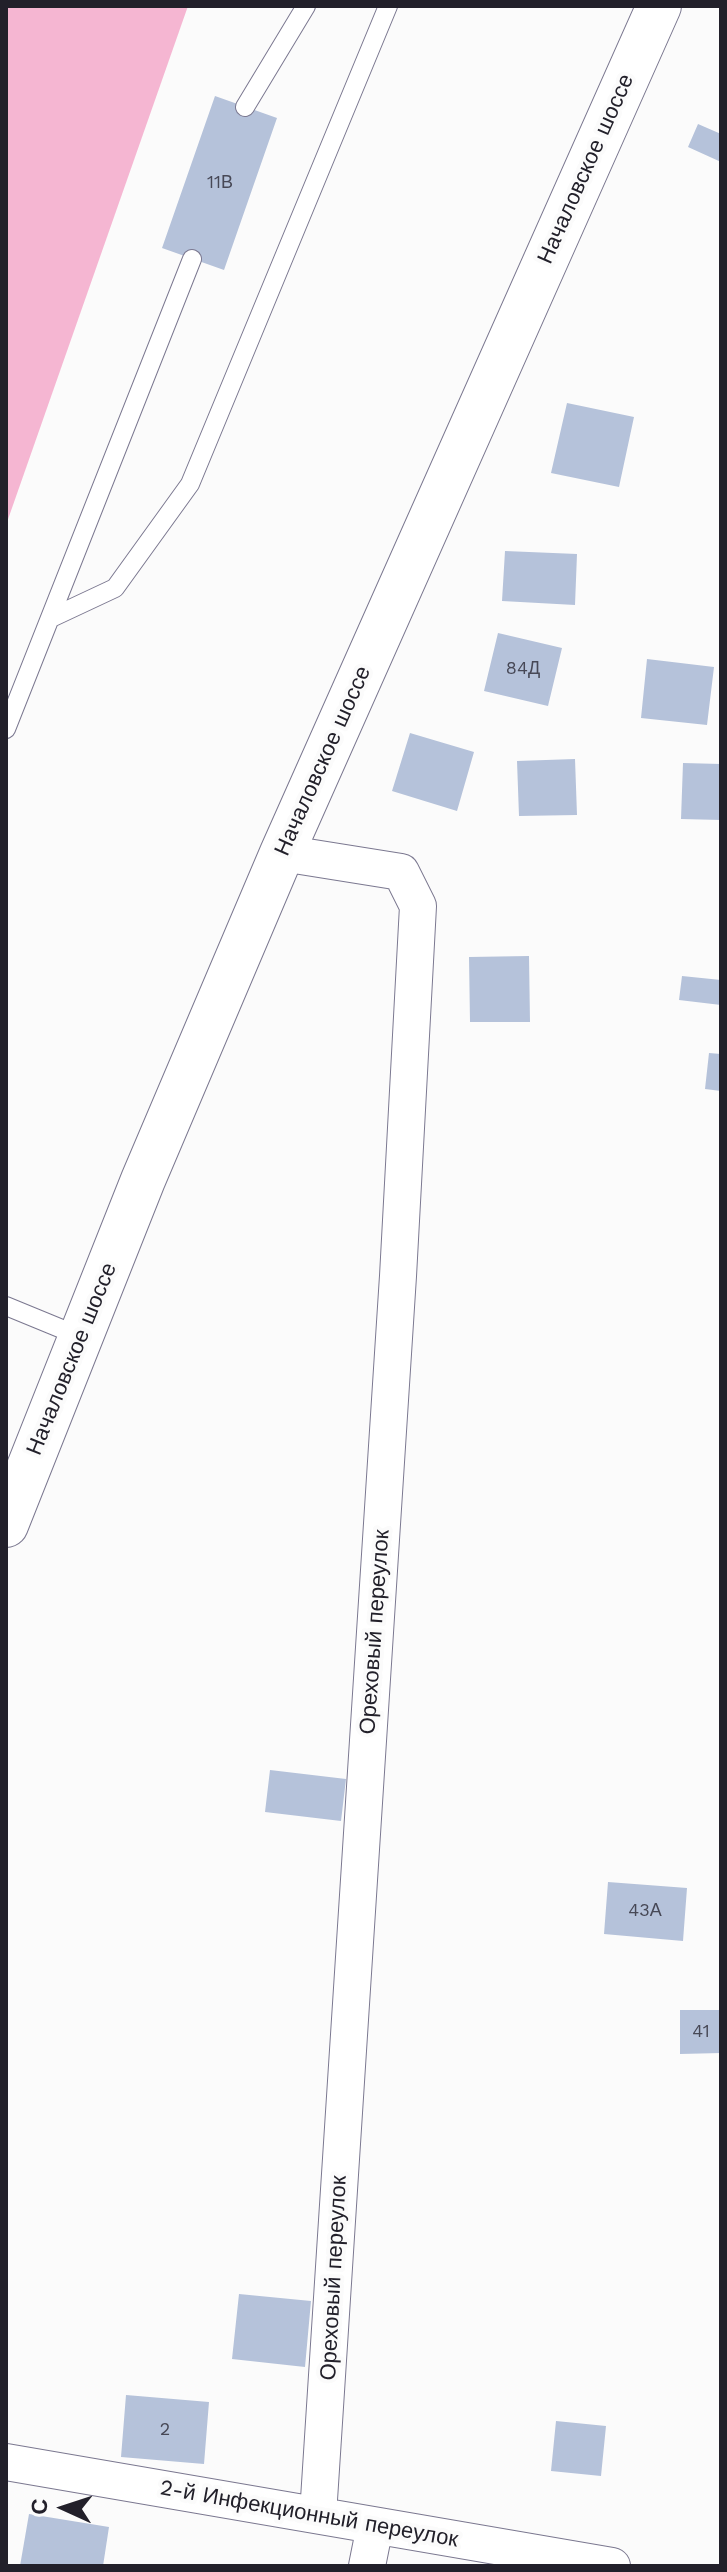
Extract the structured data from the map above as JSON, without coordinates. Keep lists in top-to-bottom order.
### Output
{
  "streets": {
    "main road": ["Началовское шоссе"],
    "street": ["Ореховый переулок", "2-й Инфекционный переулок"]
  },
  "crossings": [
    ["Началовское шоссе", "Ореховый переулок"],
    ["Ореховый переулок", "2-й Инфекционный переулок"]
  ],
  "house_numbers": [
    "11В",
    "84Д",
    "43А",
    "41",
    "2"
  ],
  "north": "left"
}
